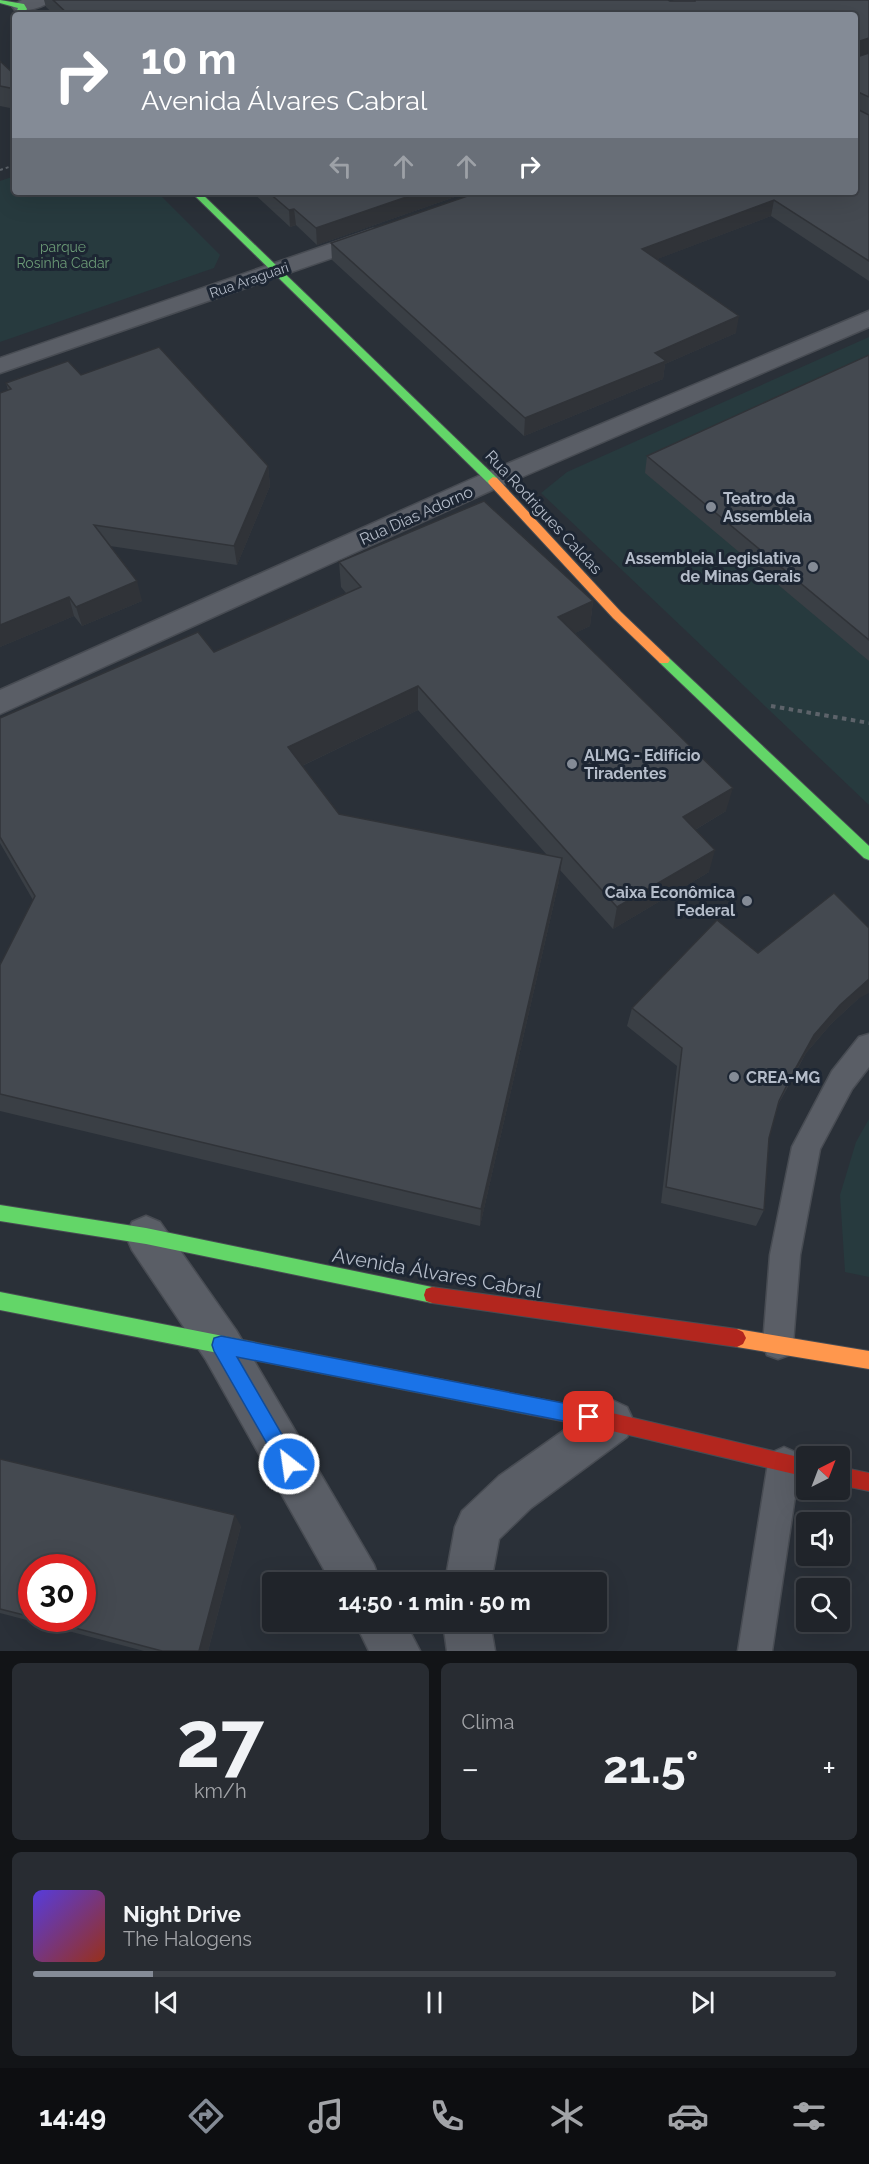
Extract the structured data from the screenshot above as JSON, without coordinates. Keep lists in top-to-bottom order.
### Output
{
  "streets": {
    "street": [
      "Rua Araguari",
      "Rua Rodrigues Caldas",
      "Rua Dias Adorno",
      "Avenida Álvares Cabral"
    ]
  },
  "crossings": [
    ["Rua Araguari", "Rua Rodrigues Caldas"],
    ["Rua Rodrigues Caldas", "Rua Dias Adorno"]
  ],
  "parks": ["parque Rosinha Cadar"],
  "places": [
    "Teatro da Assembleia",
    "Assembleia Legislativa de Minas Gerais",
    "ALMG - Edifício Tiradentes",
    "Caixa Econômica Federal",
    "CREA-MG"
  ],
  "north": "top right",
  "page": {
    "turn": ["10 m", "Avenida Álvares Cabral"],
    "limit": "30",
    "trip": "14:50 · 1 min · 50 m",
    "tile": [
      ["27", "km/h"],
      "Clima"
    ],
    "heat": ["−", "21.5°", "+"],
    "song": ["Night Drive", "The Halogens"],
    "tabs": "14:49"
  }
}
